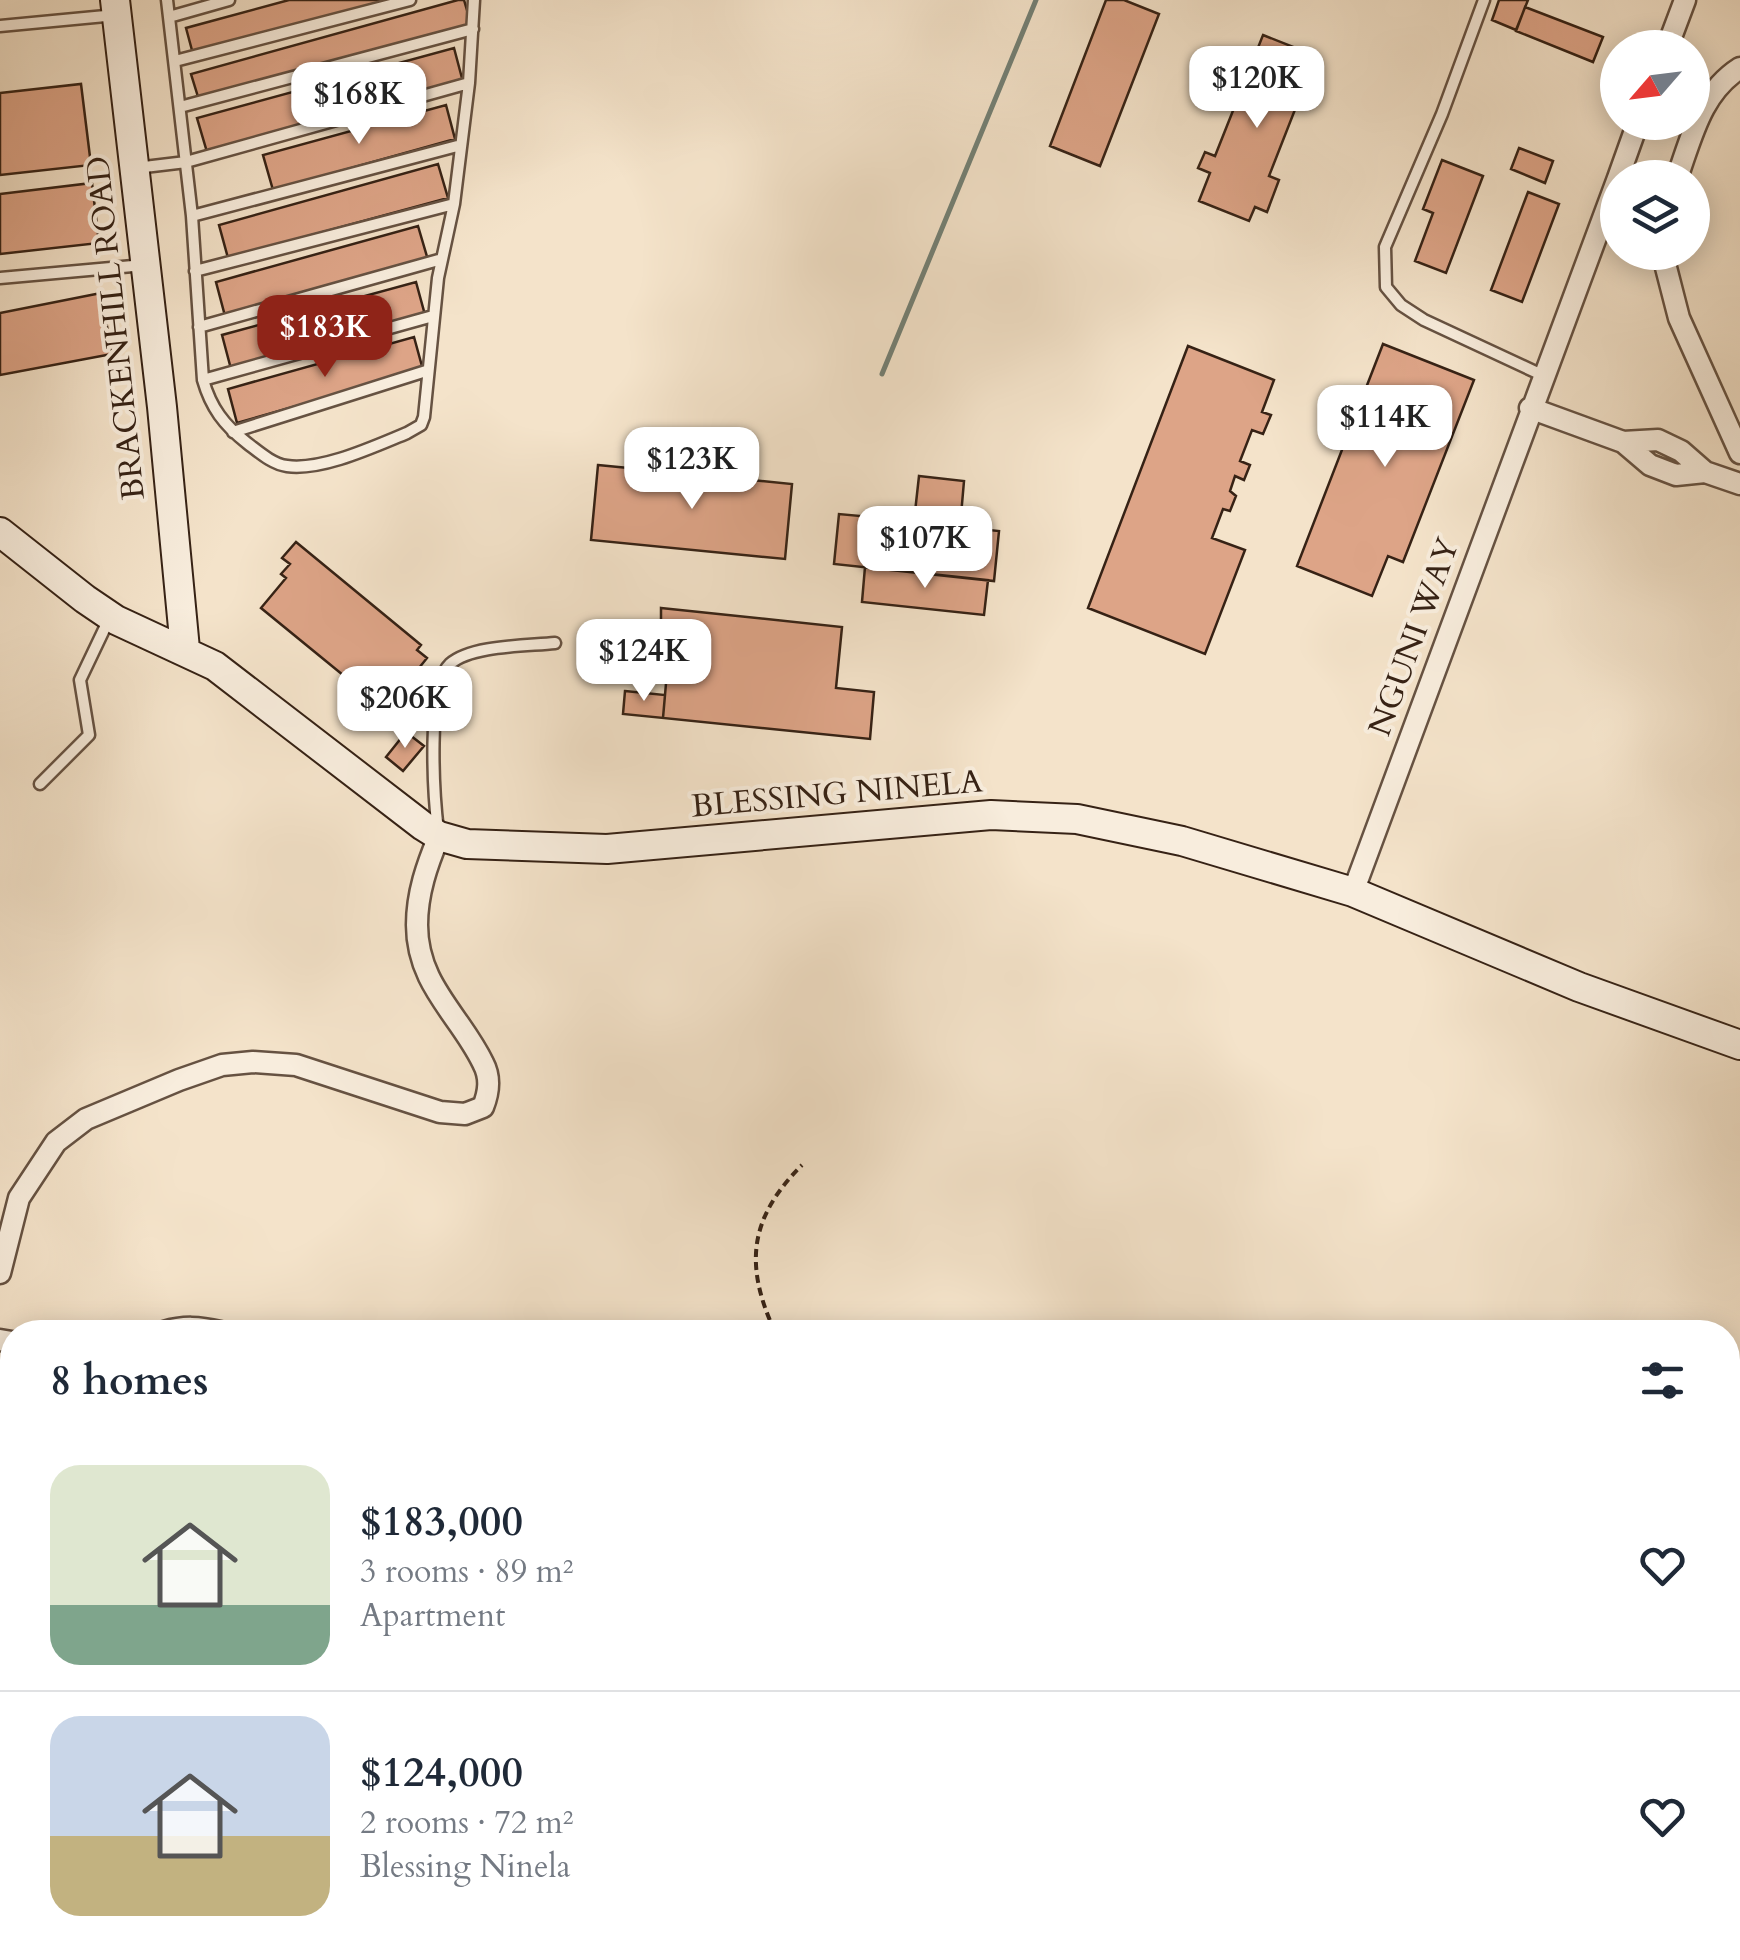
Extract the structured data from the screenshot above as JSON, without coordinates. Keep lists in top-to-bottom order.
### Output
{
  "streets": {
    "street": ["BRACKENHILL ROAD", "NGUNI WAY", "BLESSING NINELA"]
  },
  "crossings": [
    ["BRACKENHILL ROAD", "BLESSING NINELA"],
    ["NGUNI WAY", "BLESSING NINELA"]
  ],
  "north": "bottom left",
  "page": {
    "price": [
      "$120K",
      "$168K",
      "$183K",
      "$114K",
      "$123K",
      "$107K",
      "$124K",
      "$206K"
    ],
    "heading": "8 homes",
    "list": [
      {
        "name": "$183,000",
        "note": "3 rooms · 89 m² · Apartment"
      },
      {
        "name": "$124,000",
        "note": "2 rooms · 72 m² · Blessing Ninela"
      }
    ]
  }
}
